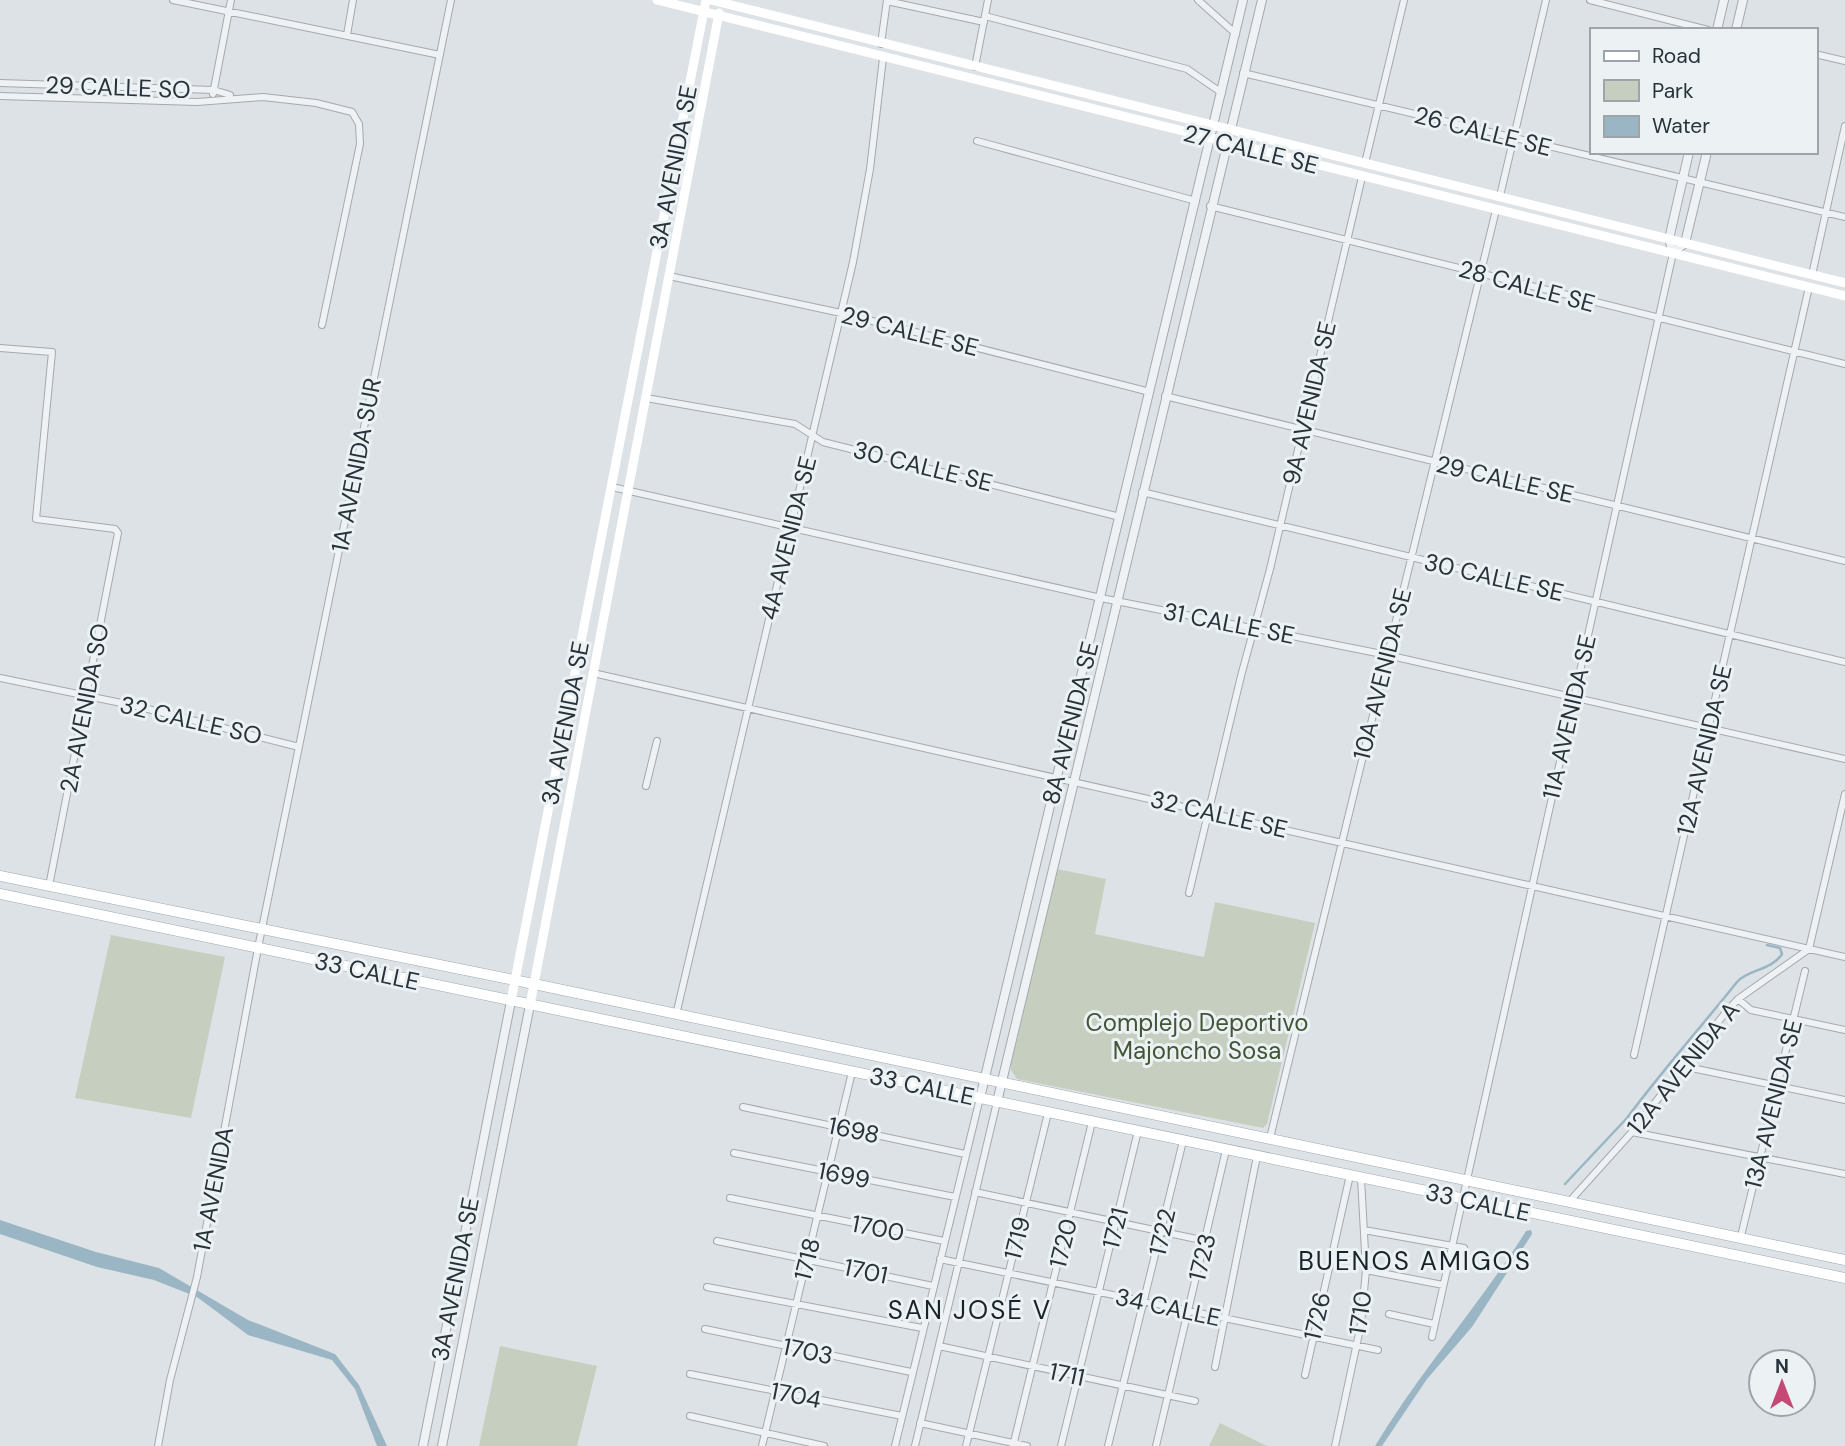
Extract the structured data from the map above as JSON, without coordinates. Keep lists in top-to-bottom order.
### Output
{
  "streets": {
    "main road": ["27 CALLE SE", "3A AVENIDA SE", "33 CALLE"],
    "street": [
      "29 CALLE SO",
      "26 CALLE SE",
      "28 CALLE SE",
      "29 CALLE SE",
      "9A AVENIDA SE",
      "1A AVENIDA SUR",
      "30 CALLE SE",
      "4A AVENIDA SE",
      "31 CALLE SE",
      "10A AVENIDA SE",
      "2A AVENIDA SO",
      "11A AVENIDA SE",
      "32 CALLE SO",
      "8A AVENIDA SE",
      "12A AVENIDA SE",
      "32 CALLE SE",
      "12A AVENIDA A",
      "13A AVENIDA SE",
      "1698",
      "1699",
      "1A AVENIDA",
      "1700",
      "1721",
      "1722",
      "1719",
      "1720",
      "1723",
      "1718",
      "1701",
      "34 CALLE",
      "1710",
      "1726",
      "1703",
      "1711",
      "1704"
    ]
  },
  "crossings": [
    ["26 CALLE SE", "8A AVENIDA SE"],
    ["27 CALLE SE", "3A AVENIDA SE"],
    ["27 CALLE SE", "9A AVENIDA SE"],
    ["27 CALLE SE", "4A AVENIDA SE"],
    ["27 CALLE SE", "10A AVENIDA SE"],
    ["27 CALLE SE", "11A AVENIDA SE"],
    ["27 CALLE SE", "8A AVENIDA SE"],
    ["27 CALLE SE", "12A AVENIDA SE"],
    ["3A AVENIDA SE", "29 CALLE SE"],
    ["3A AVENIDA SE", "30 CALLE SE"],
    ["3A AVENIDA SE", "31 CALLE SE"],
    ["3A AVENIDA SE", "32 CALLE SE"],
    ["3A AVENIDA SE", "33 CALLE"],
    ["28 CALLE SE", "9A AVENIDA SE"],
    ["28 CALLE SE", "10A AVENIDA SE"],
    ["28 CALLE SE", "11A AVENIDA SE"],
    ["28 CALLE SE", "8A AVENIDA SE"],
    ["28 CALLE SE", "12A AVENIDA SE"],
    ["29 CALLE SE", "9A AVENIDA SE"],
    ["29 CALLE SE", "4A AVENIDA SE"],
    ["29 CALLE SE", "10A AVENIDA SE"],
    ["29 CALLE SE", "11A AVENIDA SE"],
    ["29 CALLE SE", "8A AVENIDA SE"],
    ["29 CALLE SE", "12A AVENIDA SE"],
    ["9A AVENIDA SE", "30 CALLE SE"],
    ["9A AVENIDA SE", "31 CALLE SE"],
    ["9A AVENIDA SE", "32 CALLE SE"],
    ["1A AVENIDA SUR", "32 CALLE SO"],
    ["1A AVENIDA SUR", "33 CALLE"],
    ["1A AVENIDA SUR", "1A AVENIDA"],
    ["30 CALLE SE", "4A AVENIDA SE"],
    ["30 CALLE SE", "10A AVENIDA SE"],
    ["30 CALLE SE", "11A AVENIDA SE"],
    ["30 CALLE SE", "8A AVENIDA SE"],
    ["30 CALLE SE", "12A AVENIDA SE"],
    ["4A AVENIDA SE", "31 CALLE SE"],
    ["4A AVENIDA SE", "32 CALLE SE"],
    ["4A AVENIDA SE", "33 CALLE"],
    ["31 CALLE SE", "10A AVENIDA SE"],
    ["31 CALLE SE", "11A AVENIDA SE"],
    ["31 CALLE SE", "8A AVENIDA SE"],
    ["31 CALLE SE", "12A AVENIDA SE"],
    ["10A AVENIDA SE", "32 CALLE SE"],
    ["10A AVENIDA SE", "33 CALLE"],
    ["2A AVENIDA SO", "32 CALLE SO"],
    ["2A AVENIDA SO", "33 CALLE"],
    ["11A AVENIDA SE", "32 CALLE SE"],
    ["11A AVENIDA SE", "33 CALLE"],
    ["8A AVENIDA SE", "32 CALLE SE"],
    ["8A AVENIDA SE", "33 CALLE"],
    ["8A AVENIDA SE", "1698"],
    ["8A AVENIDA SE", "1699"],
    ["8A AVENIDA SE", "1700"],
    ["8A AVENIDA SE", "1701"],
    ["8A AVENIDA SE", "34 CALLE"],
    ["8A AVENIDA SE", "1703"],
    ["8A AVENIDA SE", "1711"],
    ["8A AVENIDA SE", "1704"],
    ["12A AVENIDA SE", "32 CALLE SE"],
    ["32 CALLE SE", "12A AVENIDA A"],
    ["33 CALLE", "12A AVENIDA A"],
    ["33 CALLE", "13A AVENIDA SE"],
    ["33 CALLE", "1A AVENIDA"],
    ["33 CALLE", "1721"],
    ["33 CALLE", "1722"],
    ["33 CALLE", "1719"],
    ["33 CALLE", "1720"],
    ["33 CALLE", "1723"],
    ["33 CALLE", "1718"],
    ["33 CALLE", "1710"],
    ["33 CALLE", "1726"],
    ["1698", "1718"],
    ["1699", "1718"],
    ["1700", "1718"],
    ["1721", "34 CALLE"],
    ["1721", "1711"],
    ["1722", "34 CALLE"],
    ["1722", "1711"],
    ["1719", "34 CALLE"],
    ["1719", "1711"],
    ["1720", "34 CALLE"],
    ["1720", "1711"],
    ["1723", "34 CALLE"],
    ["1723", "1711"],
    ["1718", "1701"],
    ["1718", "1703"],
    ["1718", "1704"],
    ["34 CALLE", "1710"],
    ["34 CALLE", "1726"]
  ],
  "districts": ["BUENOS AMIGOS", "SAN JOSÉ V"],
  "parks": ["Complejo Deportivo Majoncho Sosa"],
  "legend": ["Road", "Park", "Water"],
  "north": "top"
}
